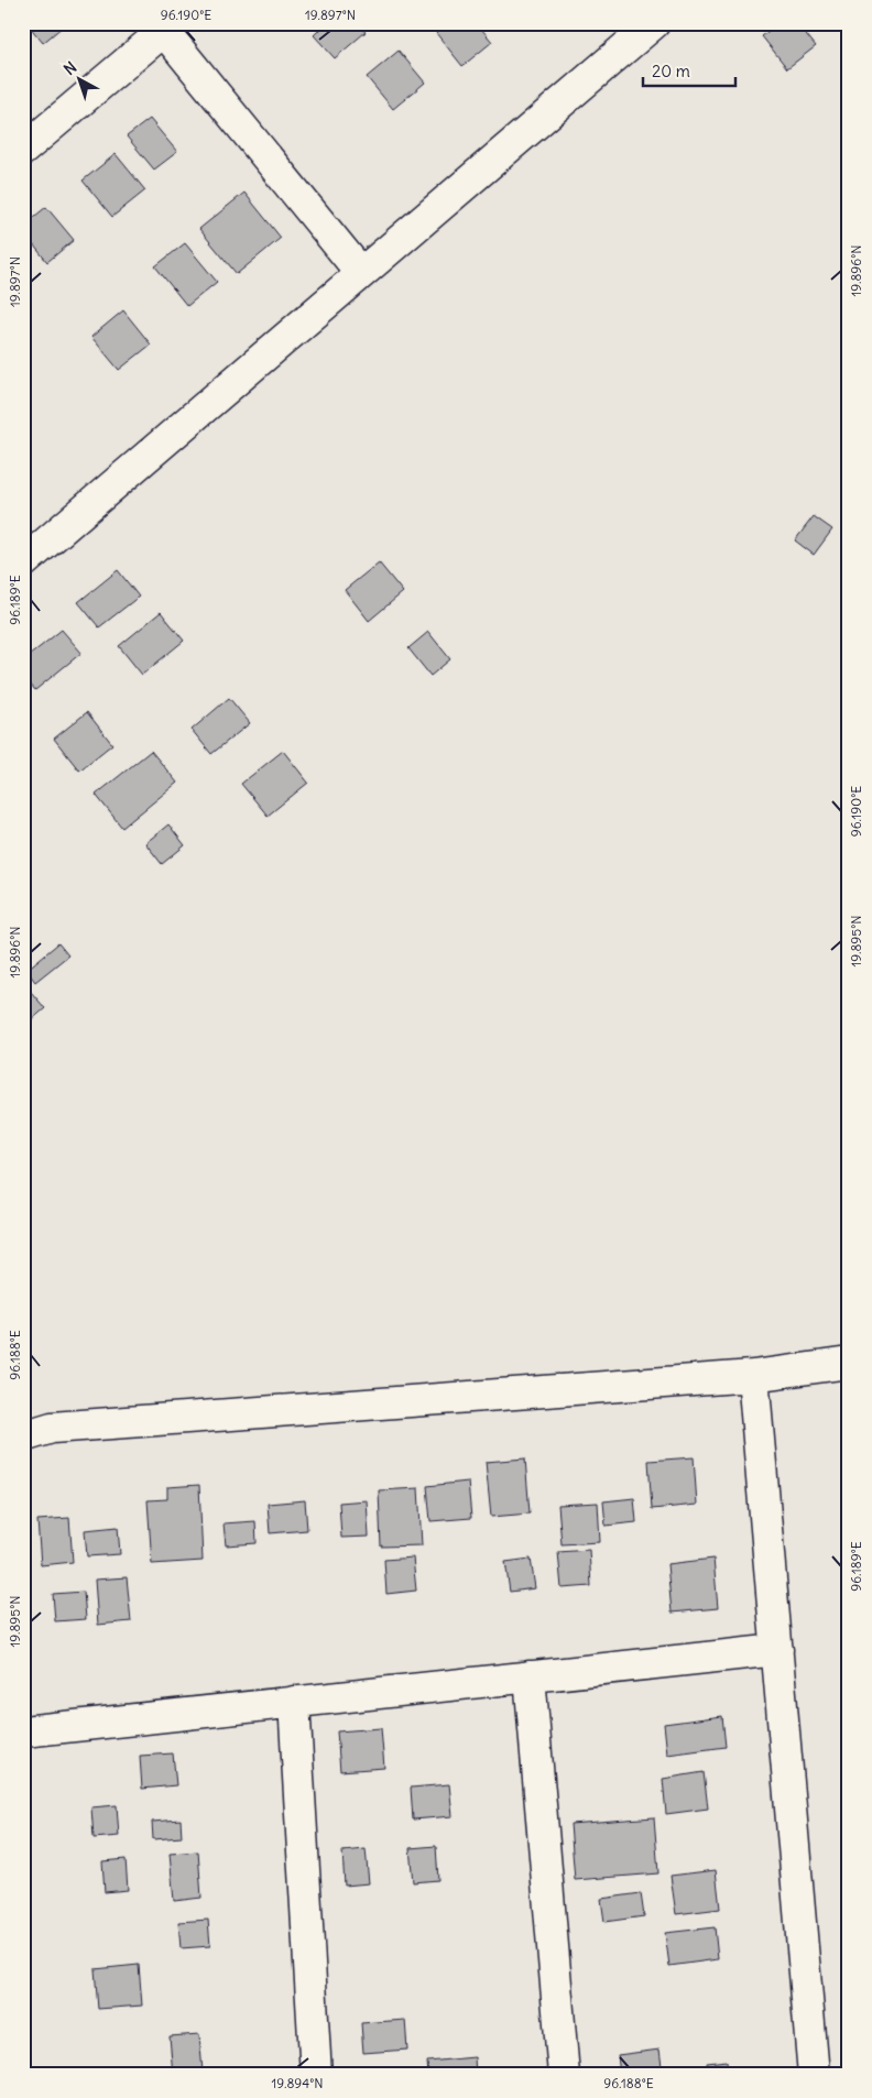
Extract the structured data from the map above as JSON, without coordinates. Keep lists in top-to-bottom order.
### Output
{
  "scale_bar": "20 m",
  "north": "top left",
  "coordinates": [
    "96.190°E",
    "19.897°N",
    "19.896°N",
    "96.189°E",
    "19.895°N",
    "96.188°E",
    "19.894°N"
  ]
}
